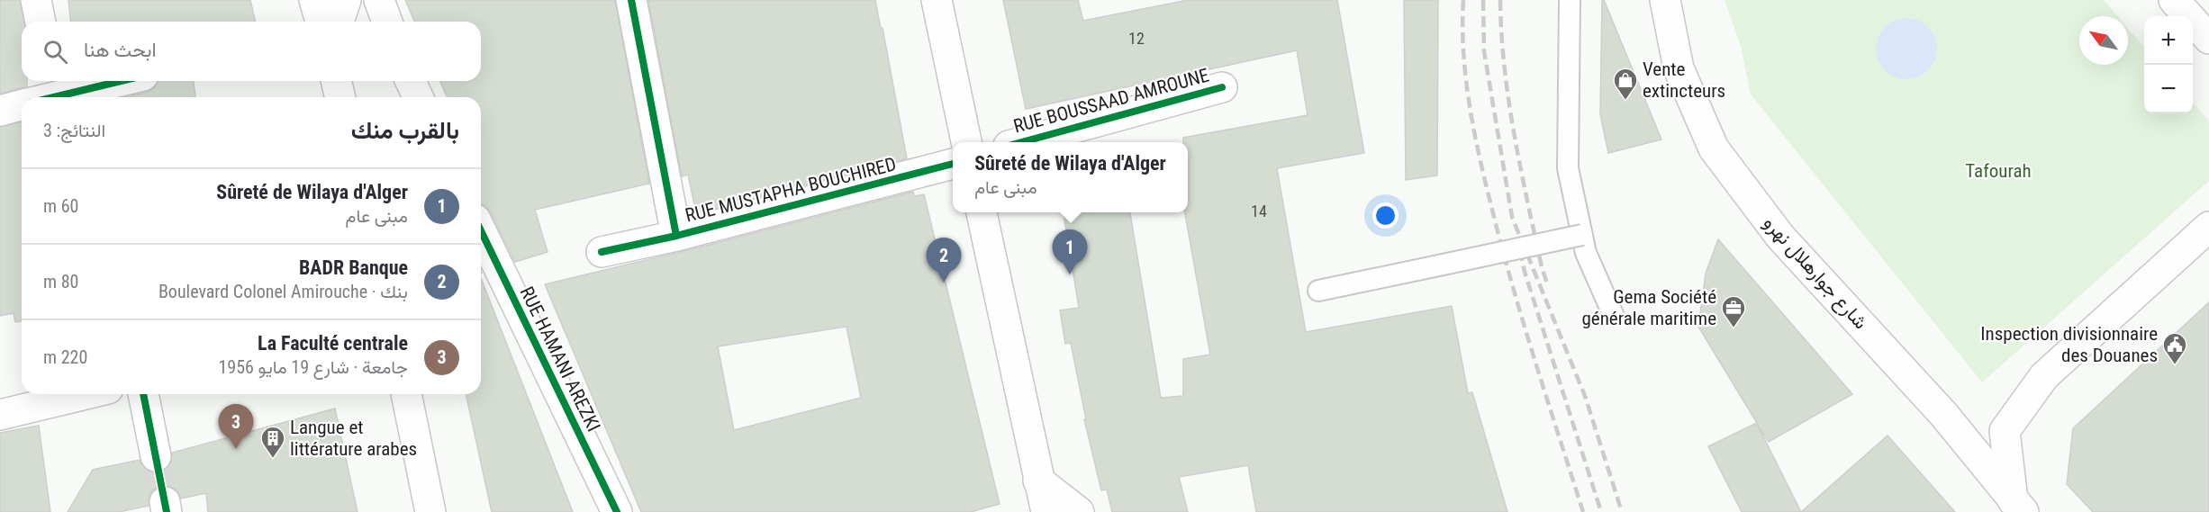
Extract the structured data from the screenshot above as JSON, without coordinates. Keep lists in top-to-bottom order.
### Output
{
  "streets": {
    "main road": [
      "RUE BOUSSAAD AMROUNE",
      "RUE MUSTAPHA BOUCHIRED",
      "شارع جوارهلال نهرو",
      "RUE HAMANI AREZKI"
    ]
  },
  "parks": ["Tafourah"],
  "places": {
    "shop": ["Vente extincteurs"],
    "office": ["Gema Société générale maritime"],
    "public building": ["Inspection divisionnaire des Douanes"],
    "building": ["Langue et littérature arabes"]
  },
  "house_numbers": ["12", "14"],
  "north": "top left",
  "page": {
    "map_buttons": ["+", "−"],
    "search": "ابحث هنا",
    "heading": ["بالقرب منك", "النتائج: 3"],
    "popup": ["Sûreté de Wilaya d'Alger", "مبنى عام"],
    "list": [
      {
        "mark": "1",
        "name": "Sûreté de Wilaya d'Alger",
        "note": "مبنى عام",
        "value": "60 m"
      },
      {
        "mark": "2",
        "name": "BADR Banque",
        "note": "بنك · Boulevard Colonel Amirouche",
        "value": "80 m"
      },
      {
        "mark": "3",
        "name": "La Faculté centrale",
        "note": "جامعة · شارع 19 مايو 1956",
        "value": "220 m"
      }
    ],
    "pins": ["1", "2", "3"]
  }
}
